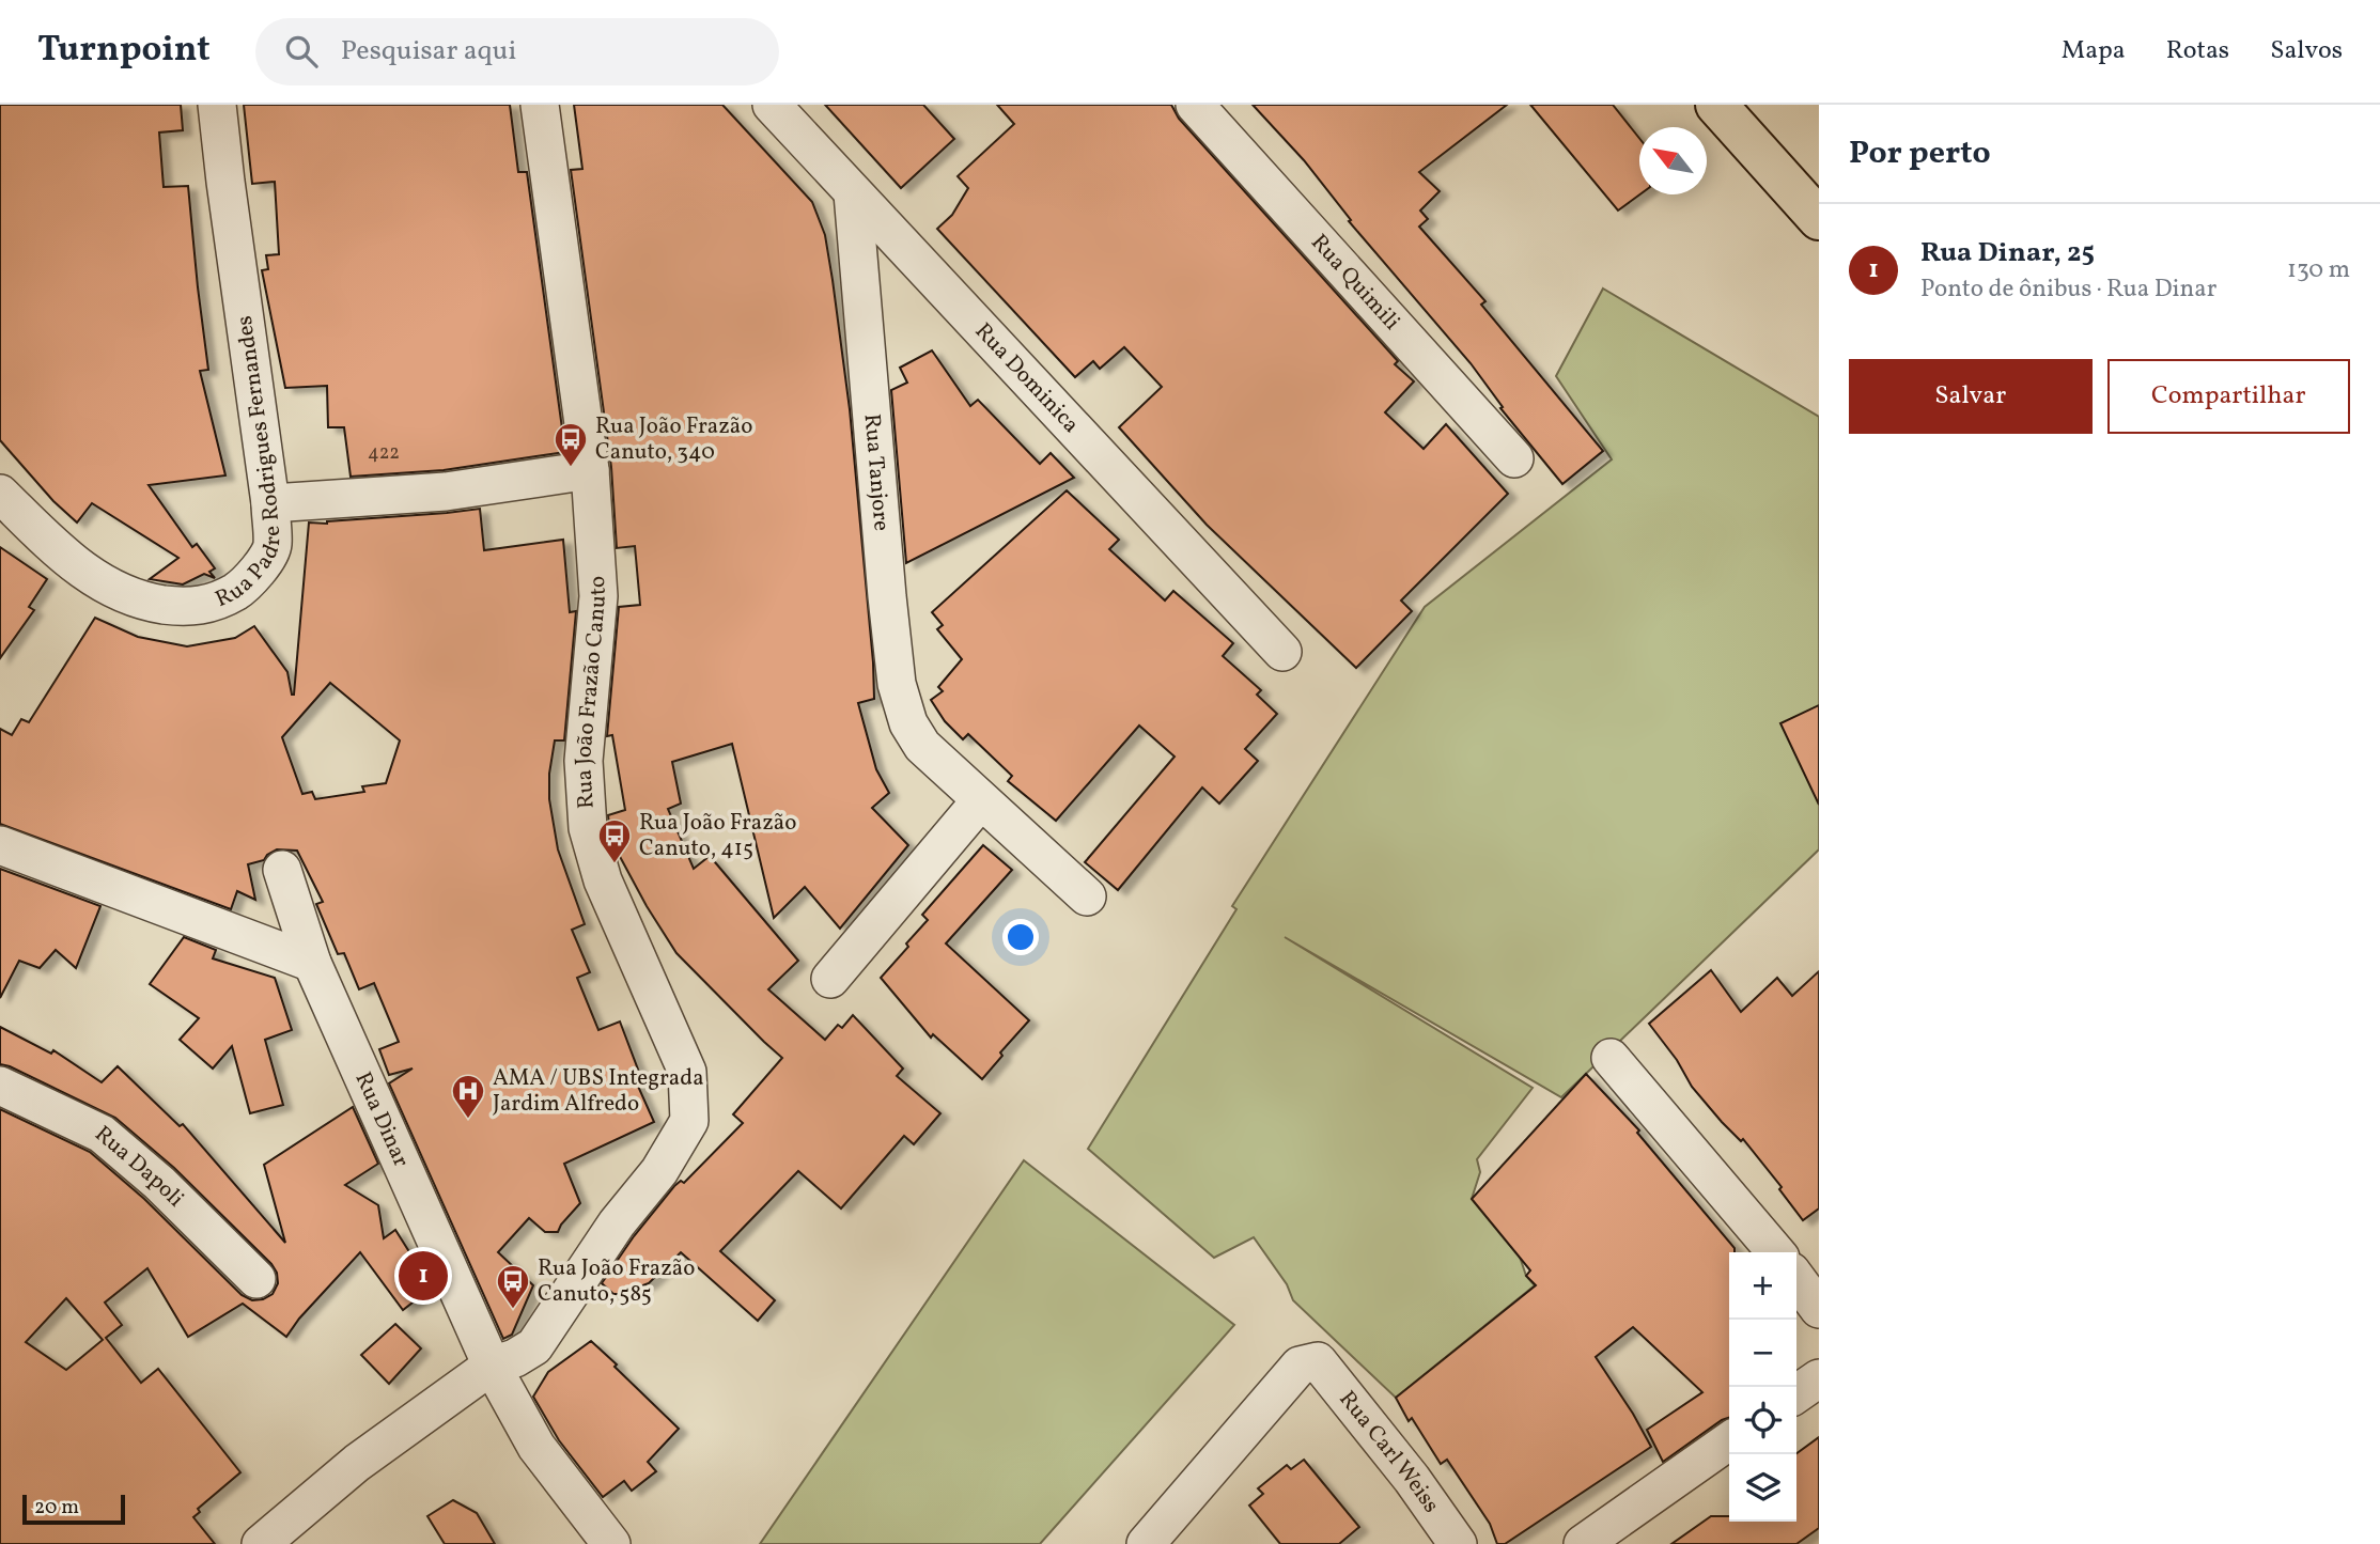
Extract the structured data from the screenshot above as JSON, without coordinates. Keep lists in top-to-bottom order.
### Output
{
  "streets": {
    "street": [
      "Rua Quimili",
      "Rua Dominica",
      "Rua Padre Rodrigues Fernandes",
      "Rua Tanjore",
      "Rua João Frazão Canuto",
      "Rua Dinar",
      "Rua Dapoli",
      "Rua Carl Weiss"
    ]
  },
  "crossings": [
    ["Rua Dominica", "Rua Tanjore"],
    ["Rua João Frazão Canuto", "Rua Dinar"]
  ],
  "places": {
    "bus stop": ["Rua João Frazão Canuto, 340", "Rua João Frazão Canuto, 415", "Rua João Frazão Canuto, 585"],
    "hospital": ["AMA / UBS Integrada Jardim Alfredo"]
  },
  "house_numbers": ["422"],
  "scale_bar": "20 m",
  "north": "top left",
  "page": {
    "header": "Turnpoint",
    "search": "Pesquisar aqui",
    "nav": ["Mapa", "Rotas", "Salvos"],
    "heading": "Por perto",
    "list": [
      {
        "mark": "1",
        "name": "Rua Dinar, 25",
        "note": "Ponto de ônibus · Rua Dinar",
        "value": "130 m"
      }
    ],
    "buttons": ["Salvar", "Compartilhar"],
    "pins": "1",
    "map_buttons": ["+", "−"],
    "scale": "20 m"
  }
}
